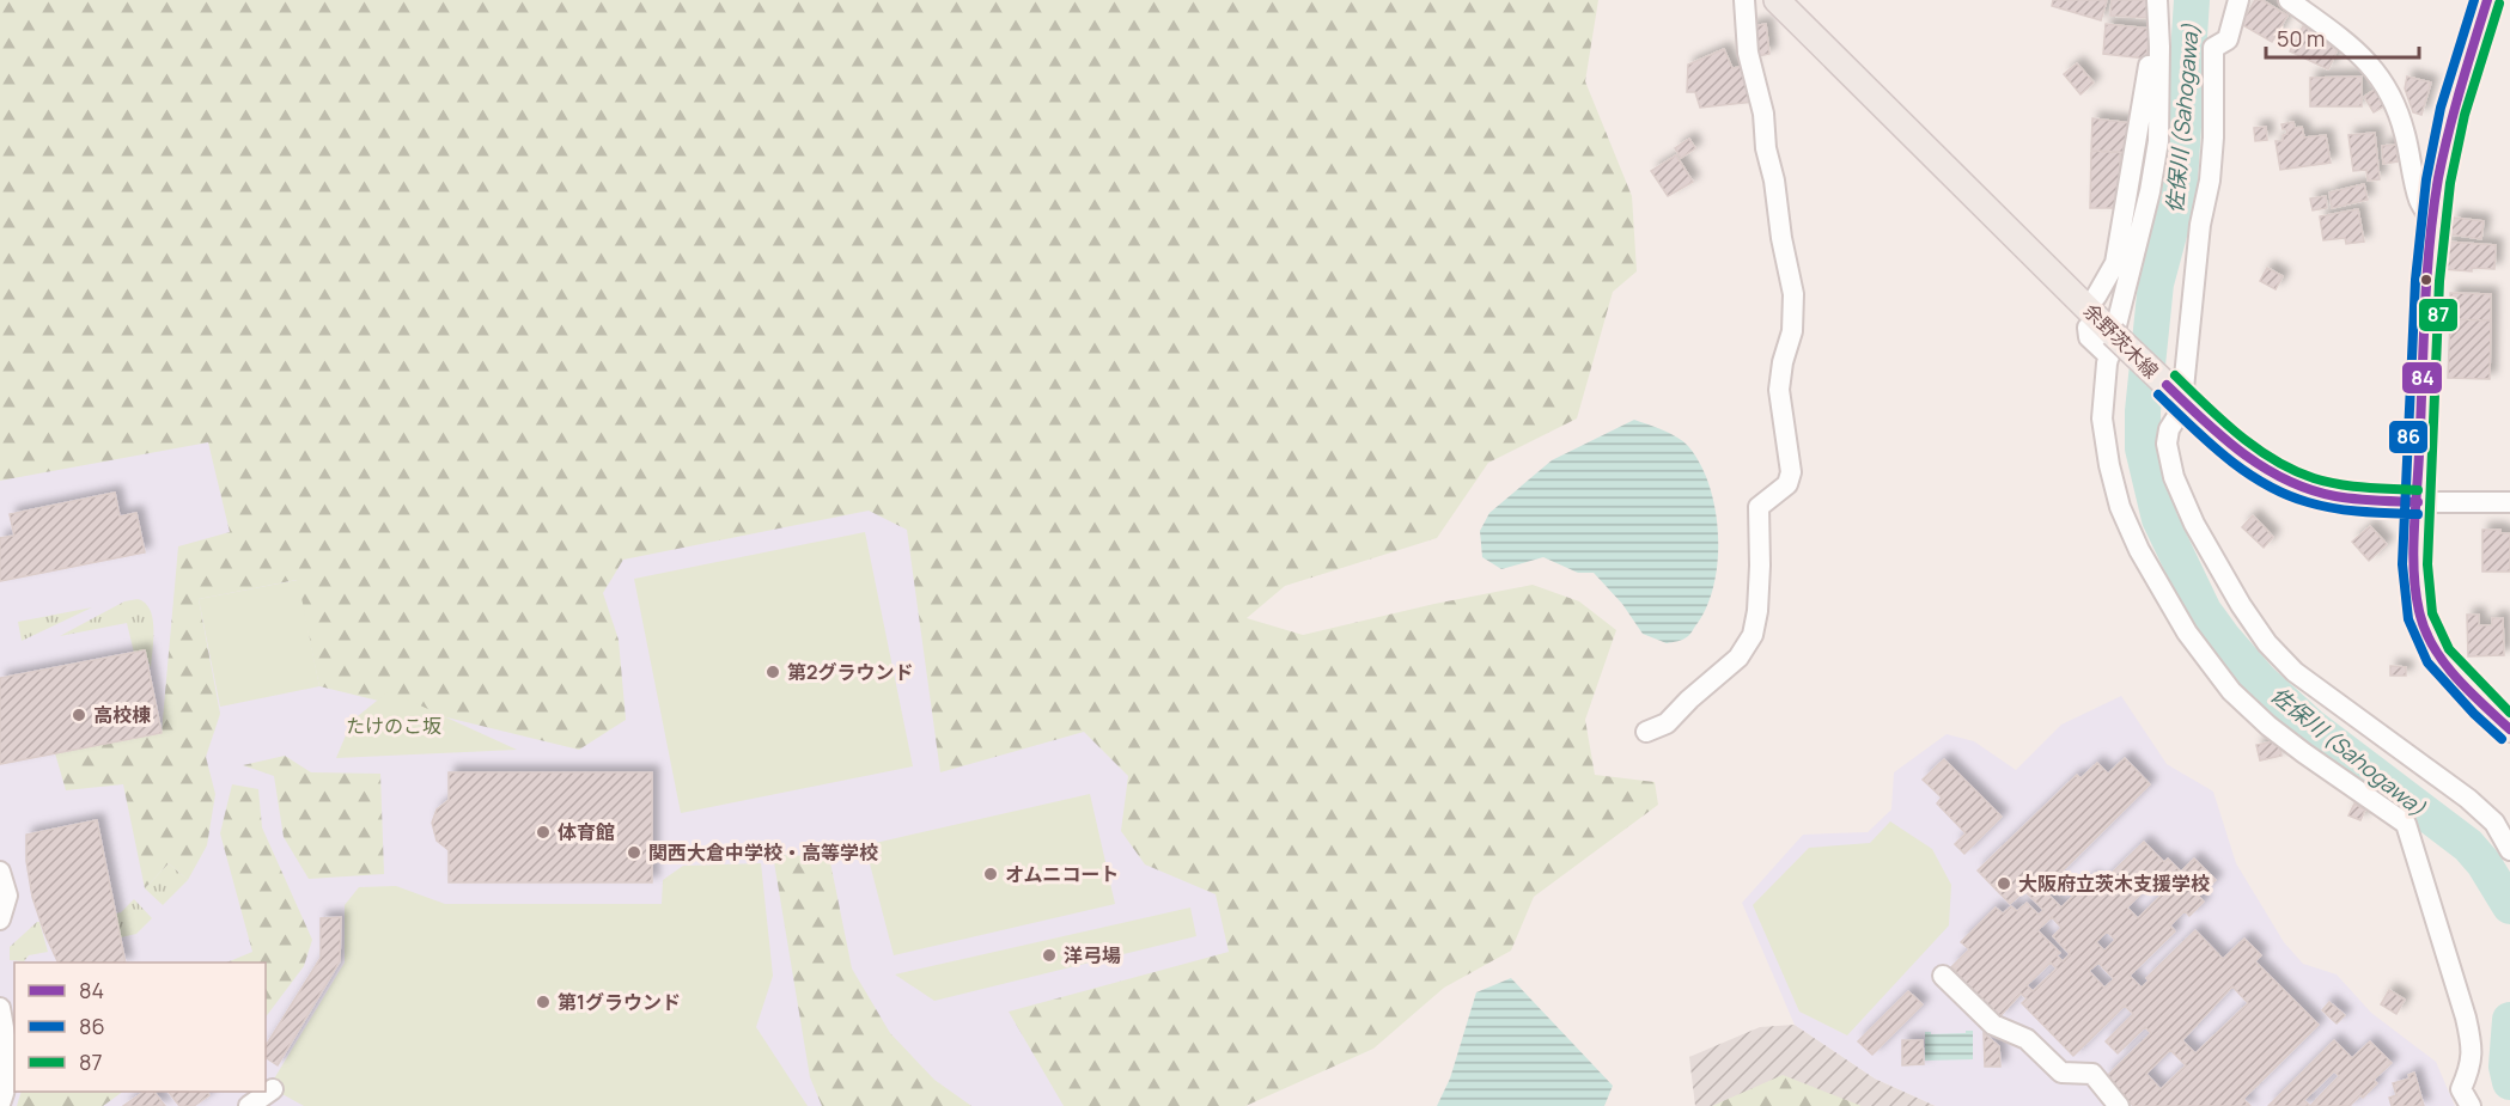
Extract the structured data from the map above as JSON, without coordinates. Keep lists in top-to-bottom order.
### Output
{
  "streets": {
    "main road": ["余野茨木線"]
  },
  "water": ["佐保川 (Sahogawa)"],
  "parks": ["たけのこ坂"],
  "places": [
    "第2グラウンド",
    "高校棟",
    "体育館",
    "関西大倉中学校・高等学校",
    "オムニコート",
    "大阪府立茨木支援学校",
    "洋弓場",
    "第1グラウンド"
  ],
  "lines": ["transit line 84", "transit line 86", "transit line 87"],
  "legend": ["84", "86", "87"],
  "scale_bar": "50 m"
}
